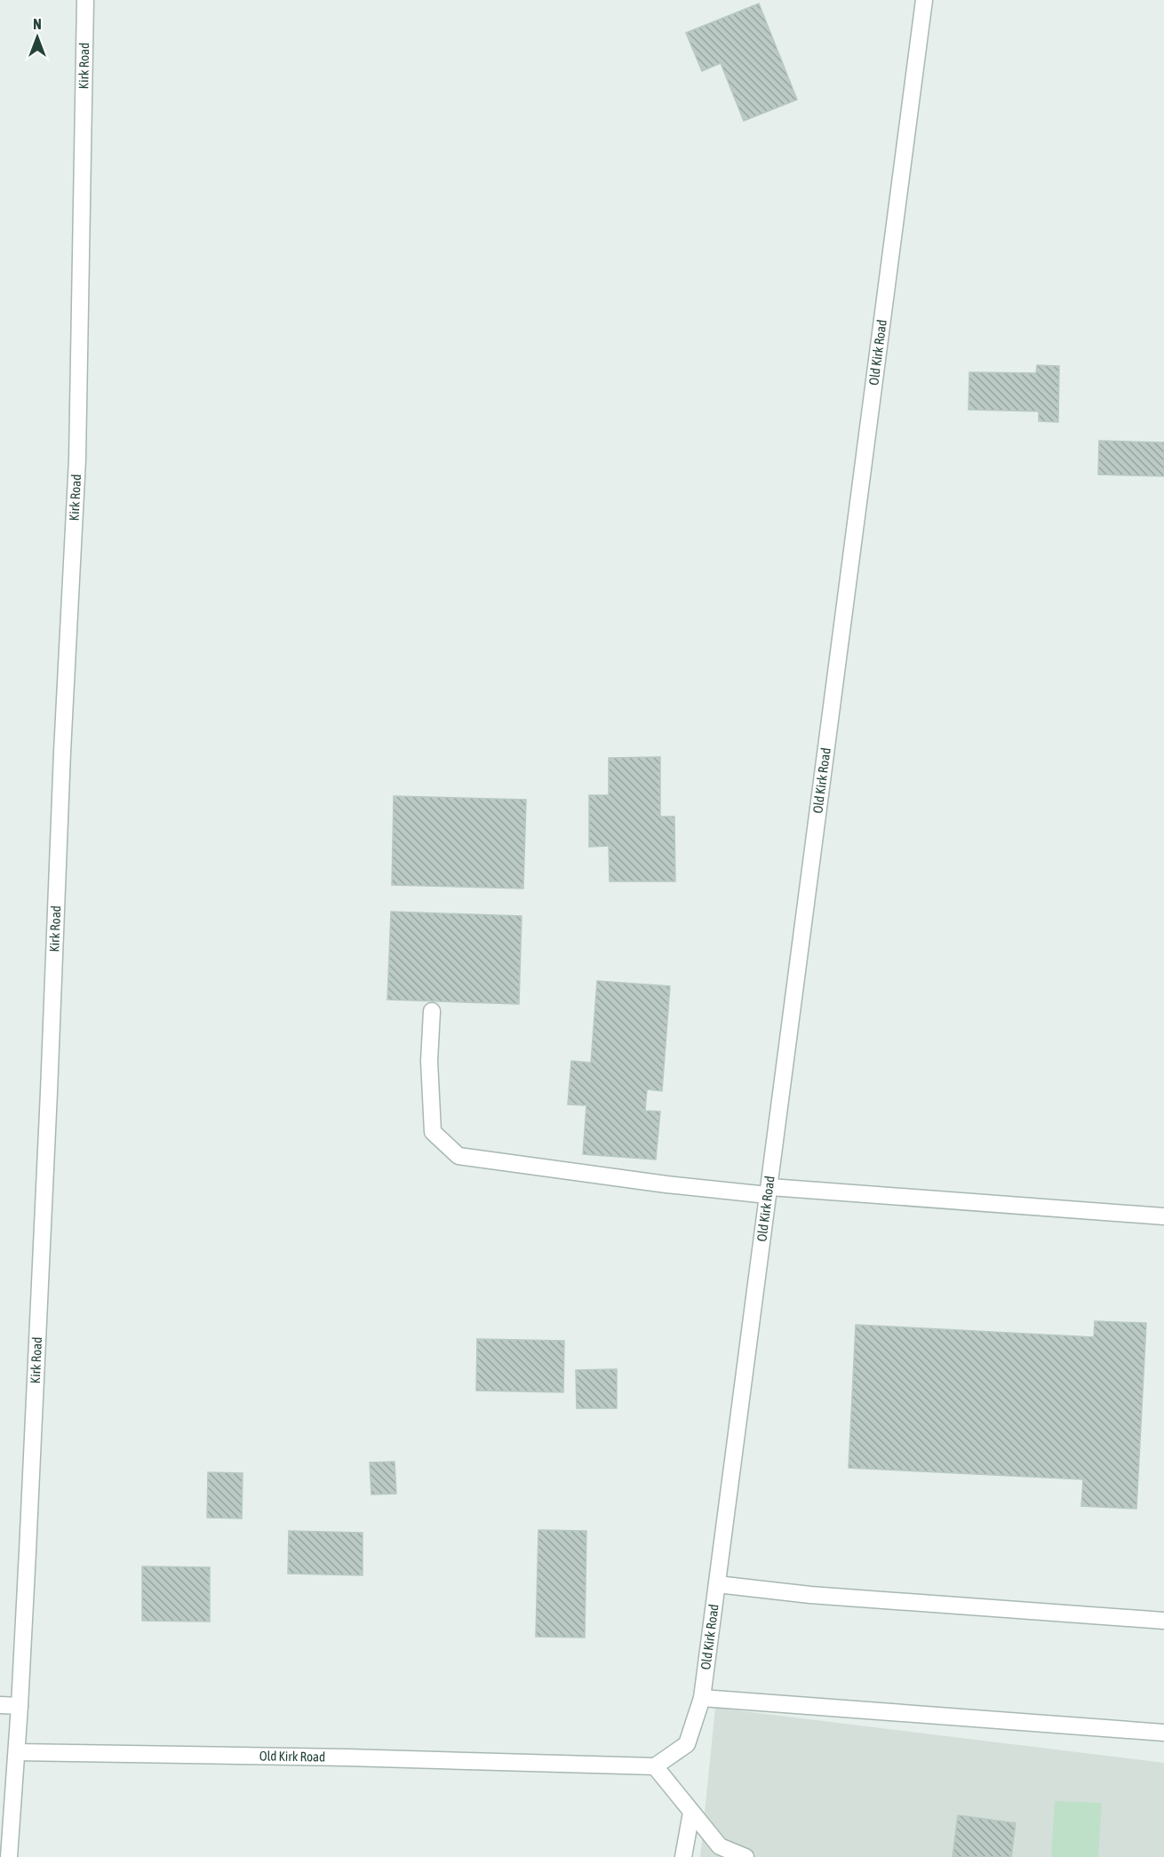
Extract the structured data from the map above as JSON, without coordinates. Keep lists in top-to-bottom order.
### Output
{
  "streets": {
    "street": ["Kirk Road", "Old Kirk Road"]
  },
  "crossings": [
    ["Kirk Road", "Old Kirk Road"]
  ],
  "north": "top"
}
